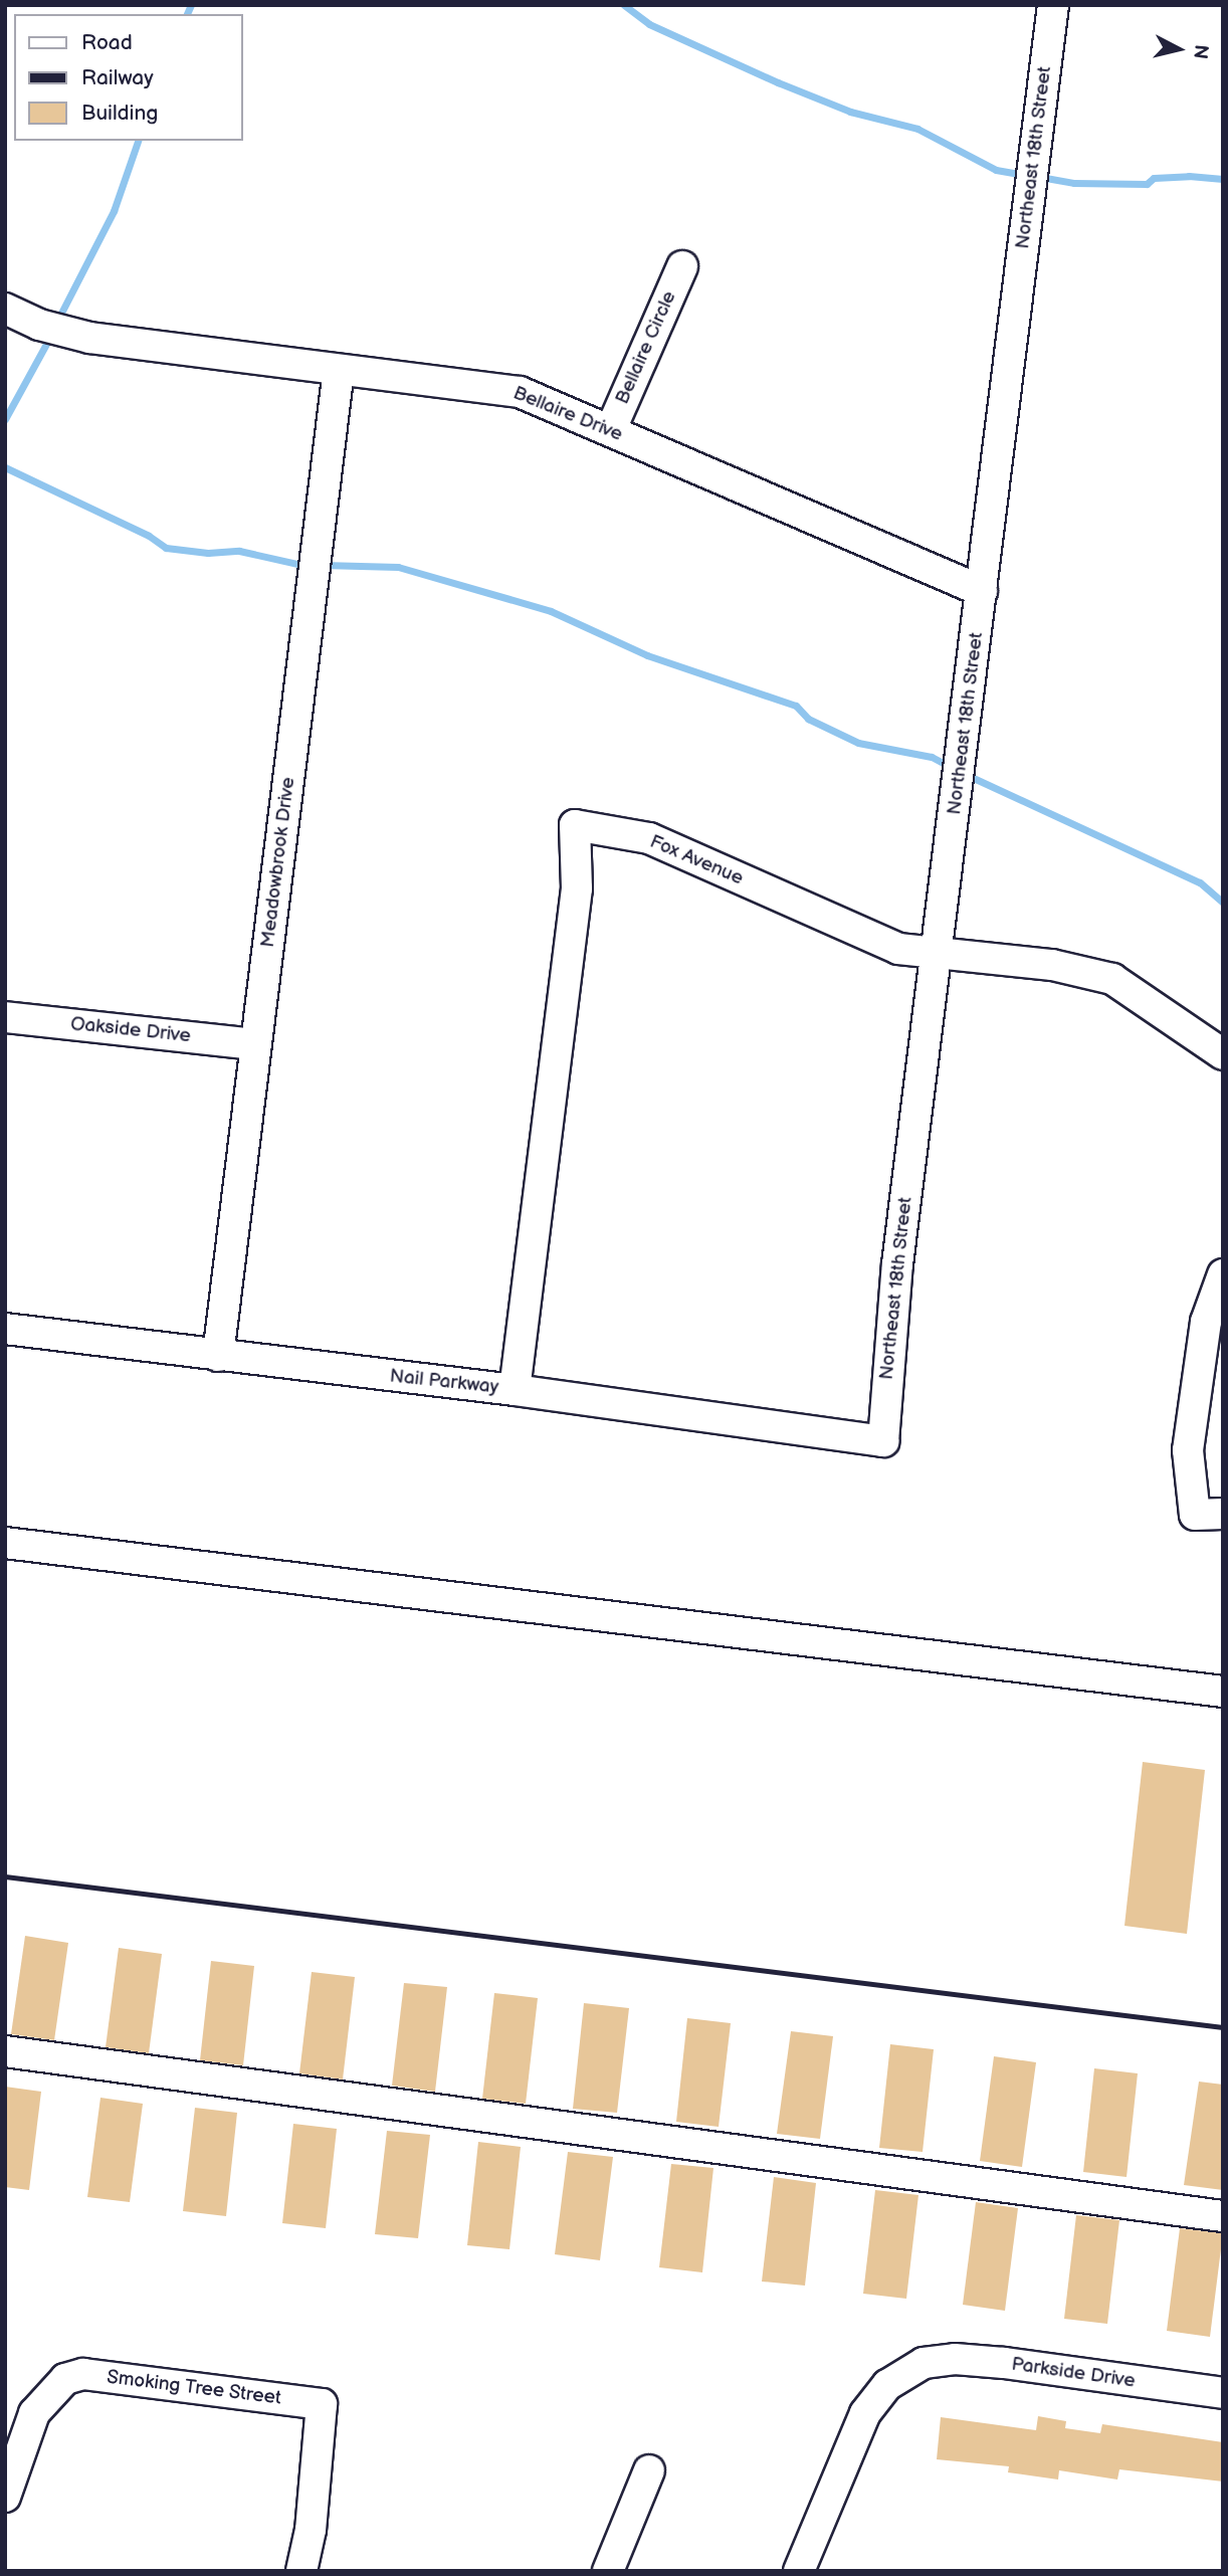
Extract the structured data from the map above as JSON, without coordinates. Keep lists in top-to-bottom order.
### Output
{
  "streets": {
    "street": [
      "Northeast 18th Street",
      "Bellaire Circle",
      "Bellaire Drive",
      "Fox Avenue",
      "Meadowbrook Drive",
      "Oakside Drive",
      "Nail Parkway",
      "Parkside Drive",
      "Smoking Tree Street"
    ]
  },
  "crossings": [
    ["Northeast 18th Street", "Bellaire Drive"],
    ["Northeast 18th Street", "Fox Avenue"],
    ["Northeast 18th Street", "Nail Parkway"],
    ["Bellaire Circle", "Bellaire Drive"],
    ["Bellaire Drive", "Meadowbrook Drive"],
    ["Fox Avenue", "Nail Parkway"],
    ["Meadowbrook Drive", "Oakside Drive"],
    ["Meadowbrook Drive", "Nail Parkway"]
  ],
  "legend": ["Road", "Railway", "Building"],
  "north": "right"
}
